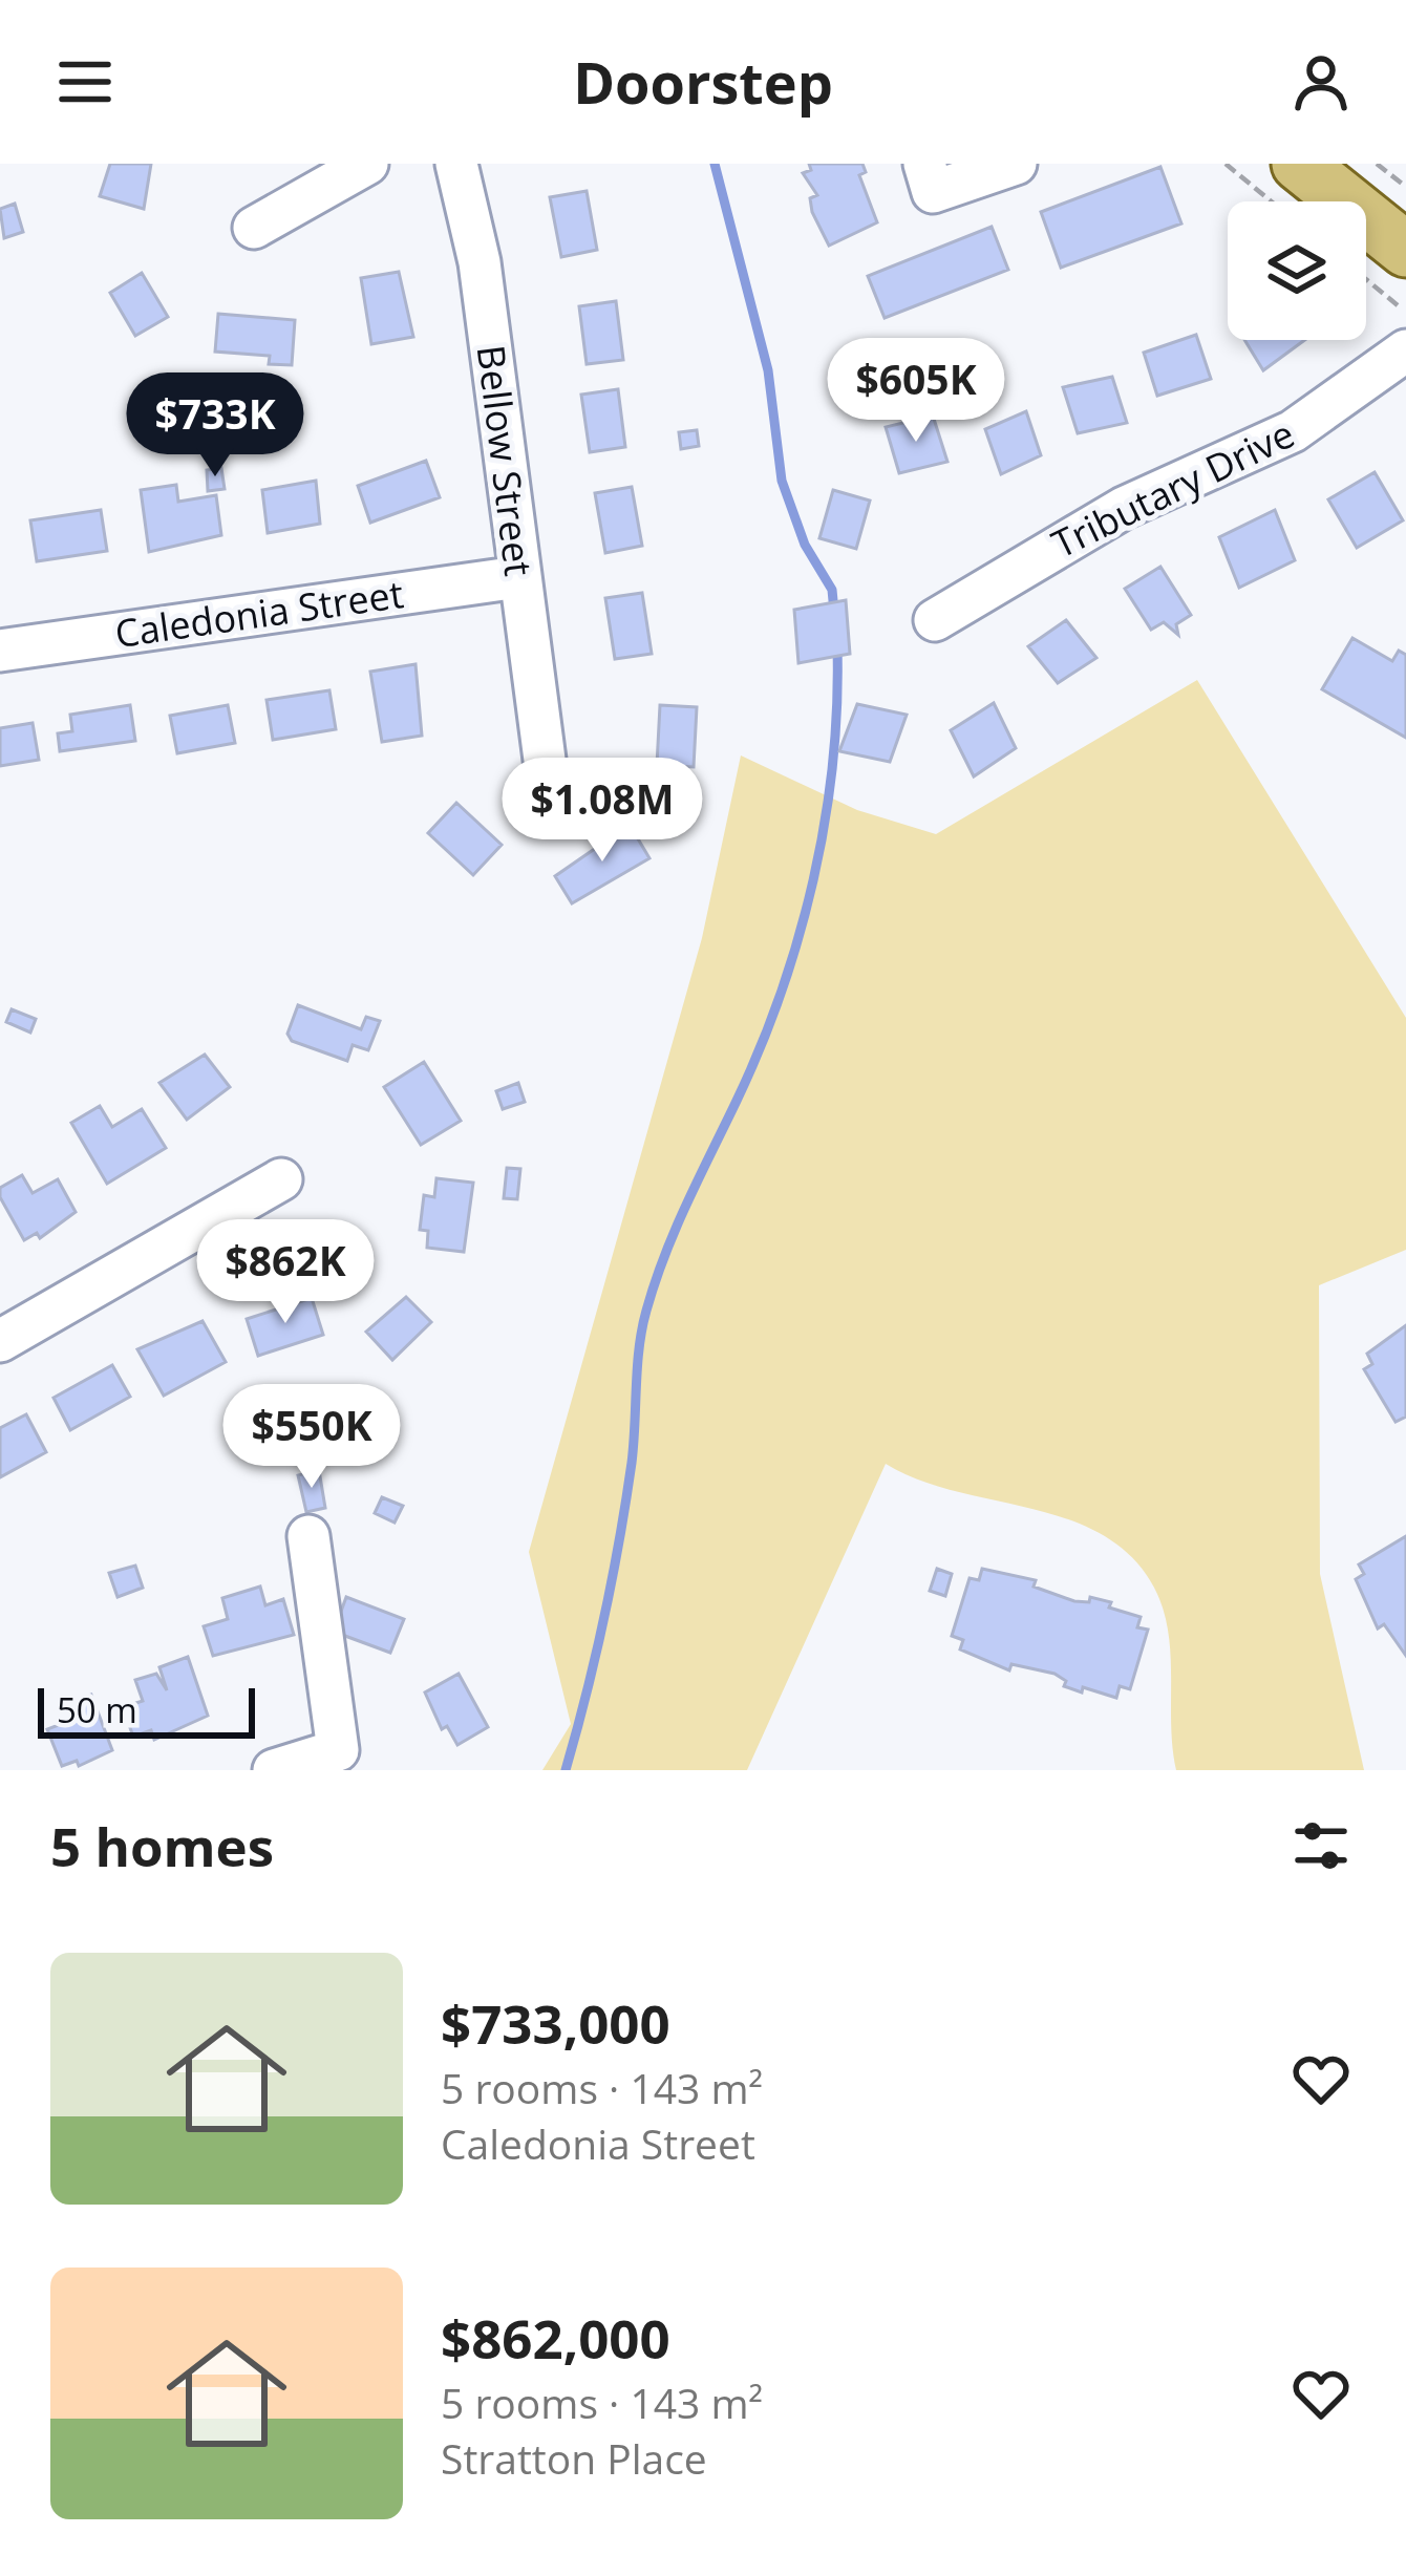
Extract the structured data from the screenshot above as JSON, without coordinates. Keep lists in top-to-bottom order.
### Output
{
  "streets": {
    "street": ["Bellow Street", "Tributary Drive", "Caledonia Street"]
  },
  "crossings": [
    ["Bellow Street", "Caledonia Street"]
  ],
  "scale_bar": "50 m",
  "page": {
    "header": "Doorstep",
    "price": [
      "$605K",
      "$733K",
      "$1.08M",
      "$862K",
      "$550K"
    ],
    "scale": "50 m",
    "heading": "5 homes",
    "list": [
      {
        "name": "$733,000",
        "note": "5 rooms · 143 m² · Caledonia Street"
      },
      {
        "name": "$862,000",
        "note": "5 rooms · 143 m² · Stratton Place"
      }
    ]
  }
}
